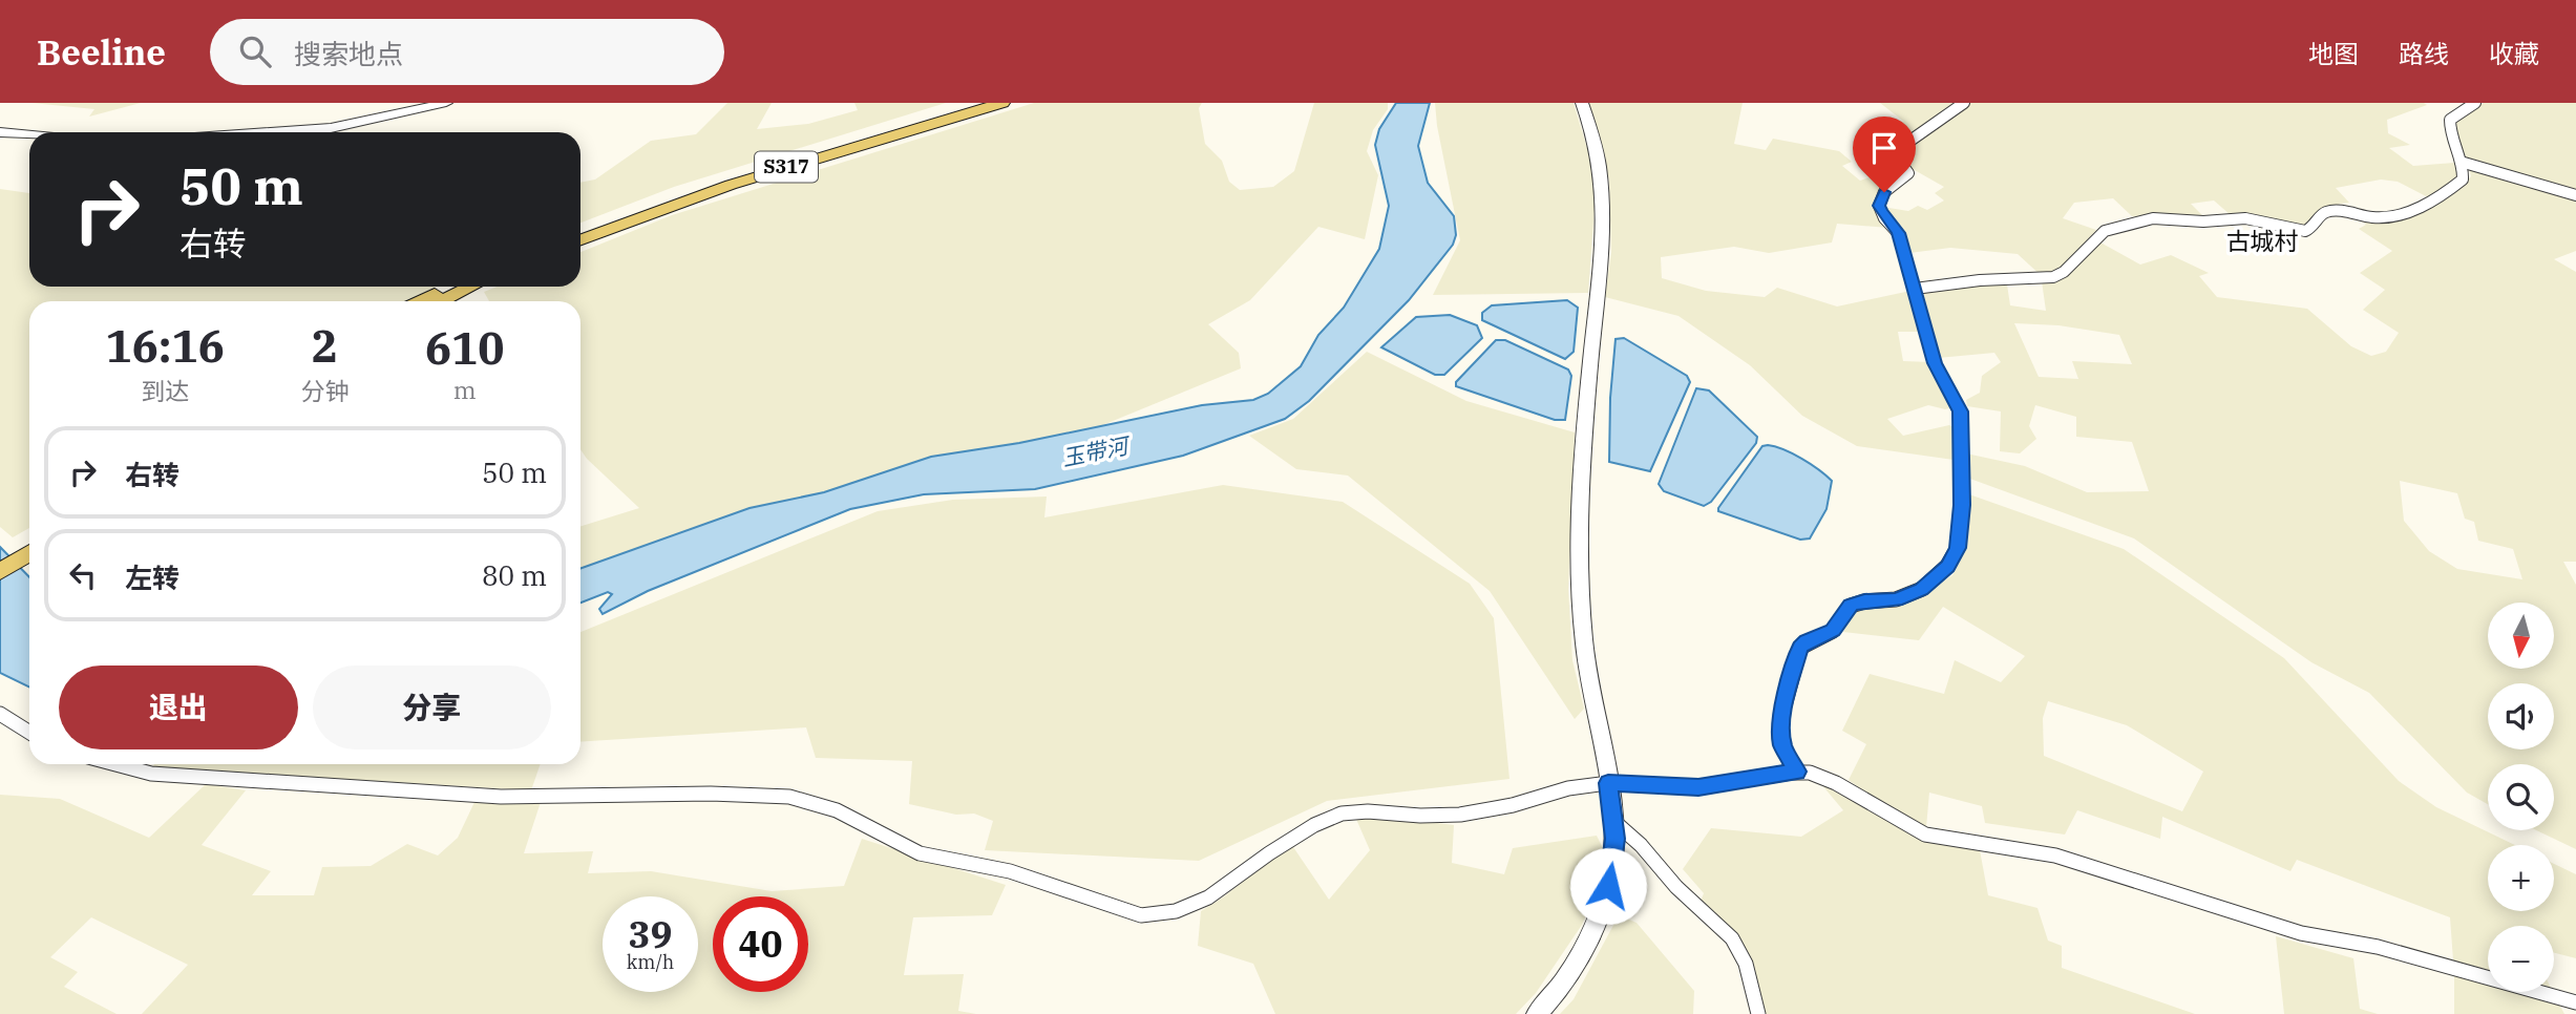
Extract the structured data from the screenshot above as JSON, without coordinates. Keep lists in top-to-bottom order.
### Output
{
  "streets": {
    "main road": ["S317"]
  },
  "districts": ["古城村"],
  "water": ["玉带河"],
  "north": "bottom",
  "page": {
    "header": "Beeline",
    "search": "搜索地点",
    "nav": ["地图", "路线", "收藏"],
    "turn": ["50 m", "右转"],
    "eta": [
      "16:16",
      "到达",
      "2",
      "分钟",
      "610",
      "m"
    ],
    "list": [
      {
        "name": "右转",
        "value": "50 m"
      },
      {
        "name": "左转",
        "value": "80 m"
      }
    ],
    "map_buttons": ["+", "−"],
    "buttons": ["退出", "分享"],
    "speed": "39 km/h",
    "limit": "40"
  }
}
